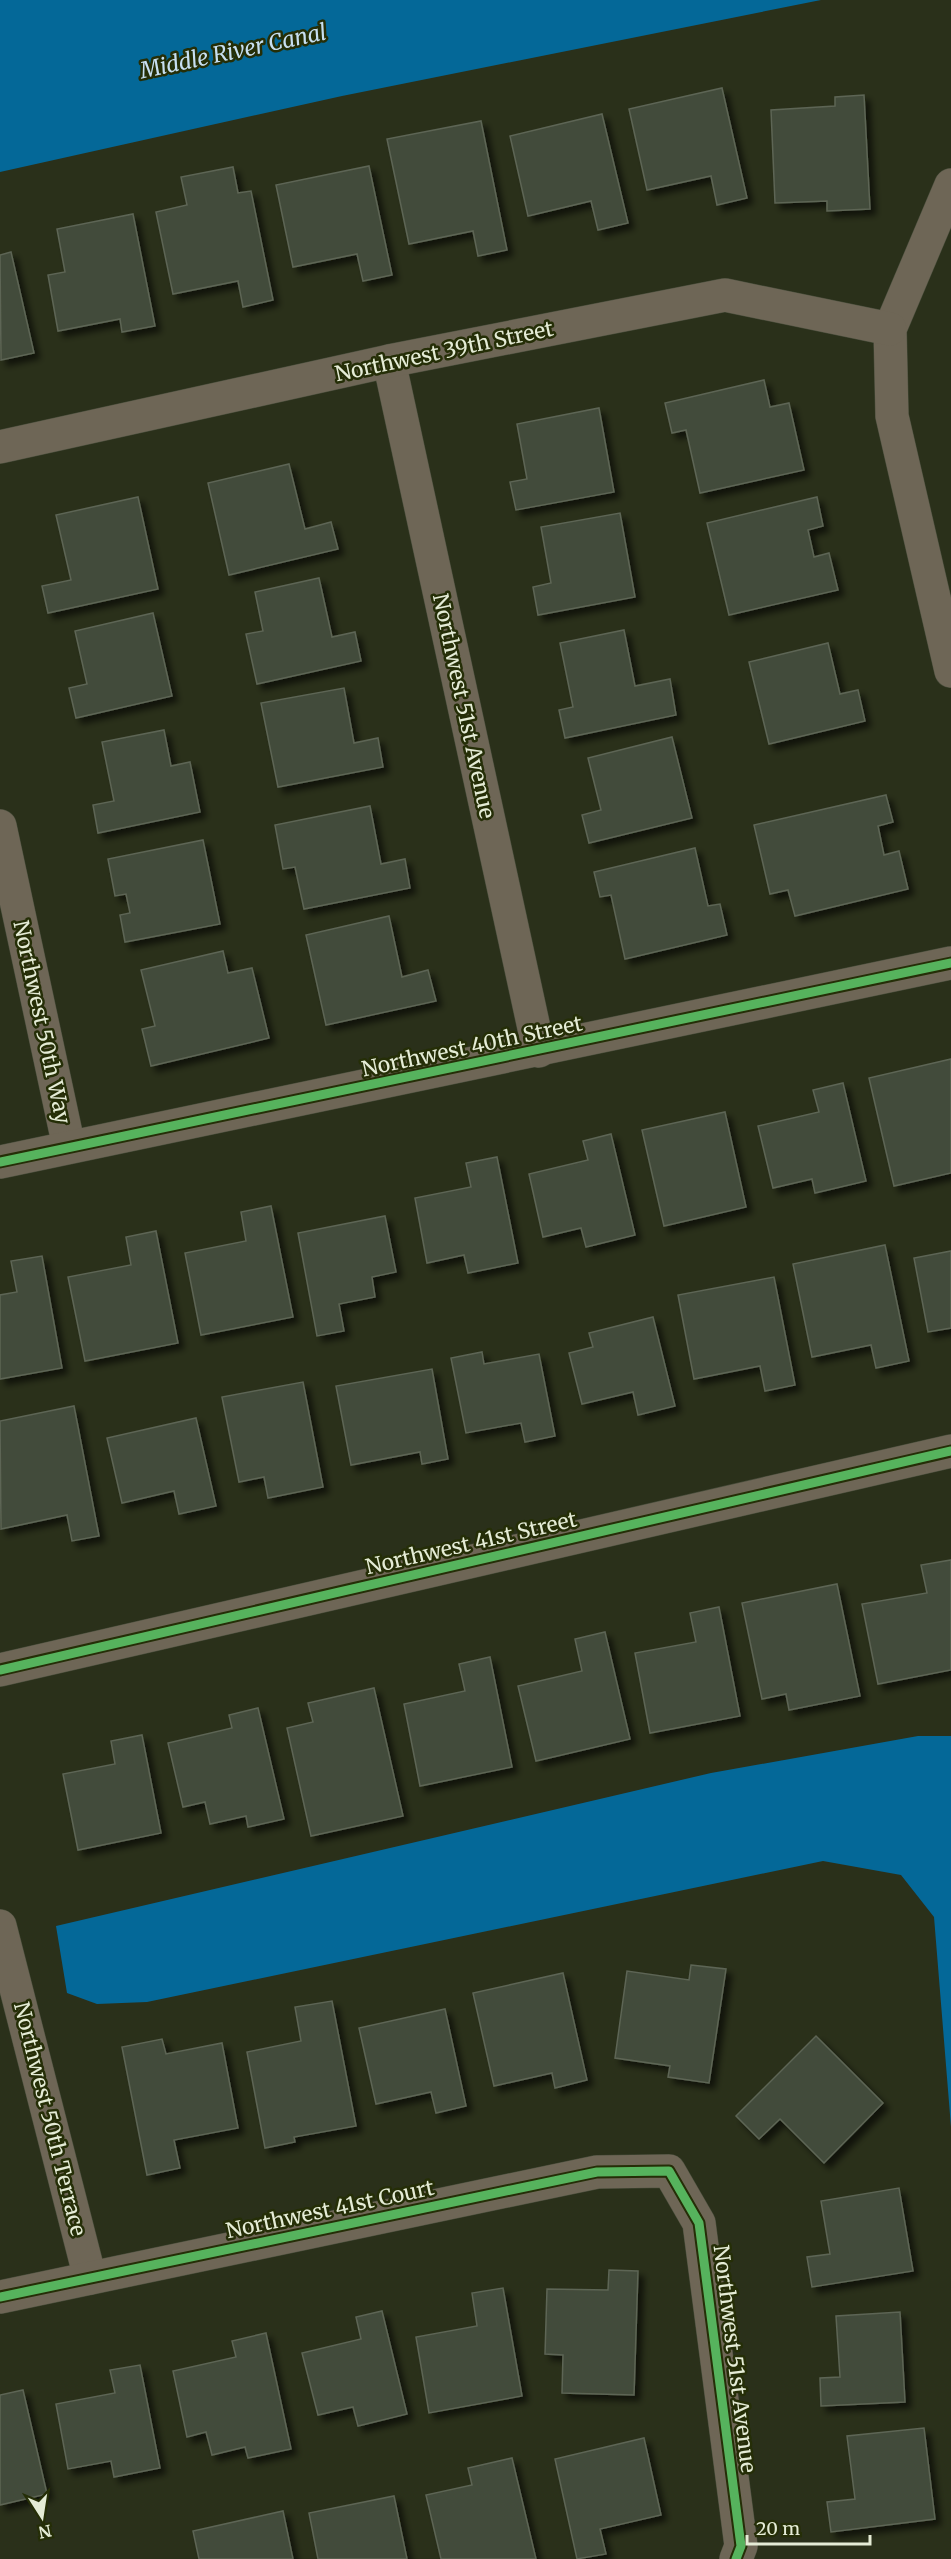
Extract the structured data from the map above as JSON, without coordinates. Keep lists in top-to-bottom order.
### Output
{
  "streets": {
    "street": [
      "Northwest 39th Street",
      "Northwest 51st Avenue",
      "Northwest 50th Way",
      "Northwest 40th Street",
      "Northwest 41st Street",
      "Northwest 50th Terrace",
      "Northwest 41st Court"
    ]
  },
  "crossings": [
    ["Northwest 39th Street", "Northwest 51st Avenue"],
    ["Northwest 51st Avenue", "Northwest 40th Street"],
    ["Northwest 51st Avenue", "Northwest 41st Court"],
    ["Northwest 50th Way", "Northwest 40th Street"],
    ["Northwest 50th Terrace", "Northwest 41st Court"]
  ],
  "water": ["Middle River Canal"],
  "scale_bar": "20 m",
  "north": "bottom"
}
